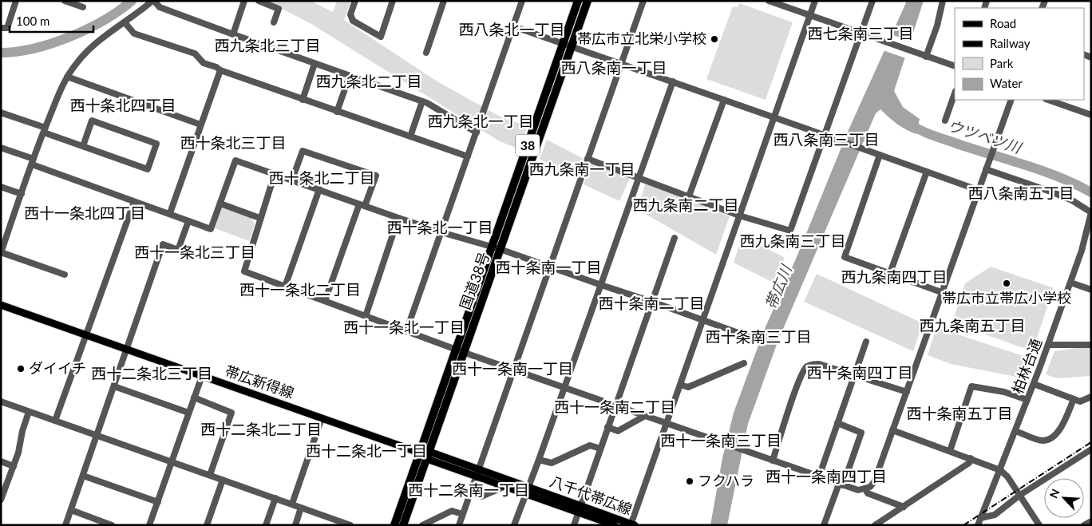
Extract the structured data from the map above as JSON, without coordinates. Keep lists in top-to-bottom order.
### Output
{
  "streets": {
    "highway": ["38", "国道38号"],
    "main road": ["帯広新得線", "八千代帯広線"],
    "street": ["柏林台通"]
  },
  "crossings": [
    ["国道38号", "帯広新得線"],
    ["国道38号", "八千代帯広線"],
    ["帯広新得線", "八千代帯広線"]
  ],
  "districts": [
    "西八条北一丁目",
    "西七条南三丁目",
    "西九条北三丁目",
    "西八条南一丁目",
    "西九条北二丁目",
    "西十条北四丁目",
    "西九条北一丁目",
    "西八条南三丁目",
    "西十条北三丁目",
    "西九条南一丁目",
    "西十条北二丁目",
    "西八条南五丁目",
    "西九条南二丁目",
    "西十一条北四丁目",
    "西十条北一丁目",
    "西九条南三丁目",
    "西十一条北三丁目",
    "西十条南一丁目",
    "西九条南四丁目",
    "西十一条北二丁目",
    "西十条南二丁目",
    "西九条南五丁目",
    "西十一条北一丁目",
    "西十条南三丁目",
    "西十一条南一丁目",
    "西十条南四丁目",
    "西十二条北三丁目",
    "西十一条南二丁目",
    "西十条南五丁目",
    "西十二条北二丁目",
    "西十一条南三丁目",
    "西十二条北一丁目",
    "西十一条南四丁目",
    "西十二条南一丁目"
  ],
  "water": ["ウツベツ川", "帯広川"],
  "places": [
    "帯広市立北栄小学校",
    "帯広市立帯広小学校",
    "ダイイチ",
    "フクハラ"
  ],
  "legend": [
    "Road",
    "Railway",
    "Park",
    "Water"
  ],
  "scale_bar": "100 m",
  "north": "top left"
}
